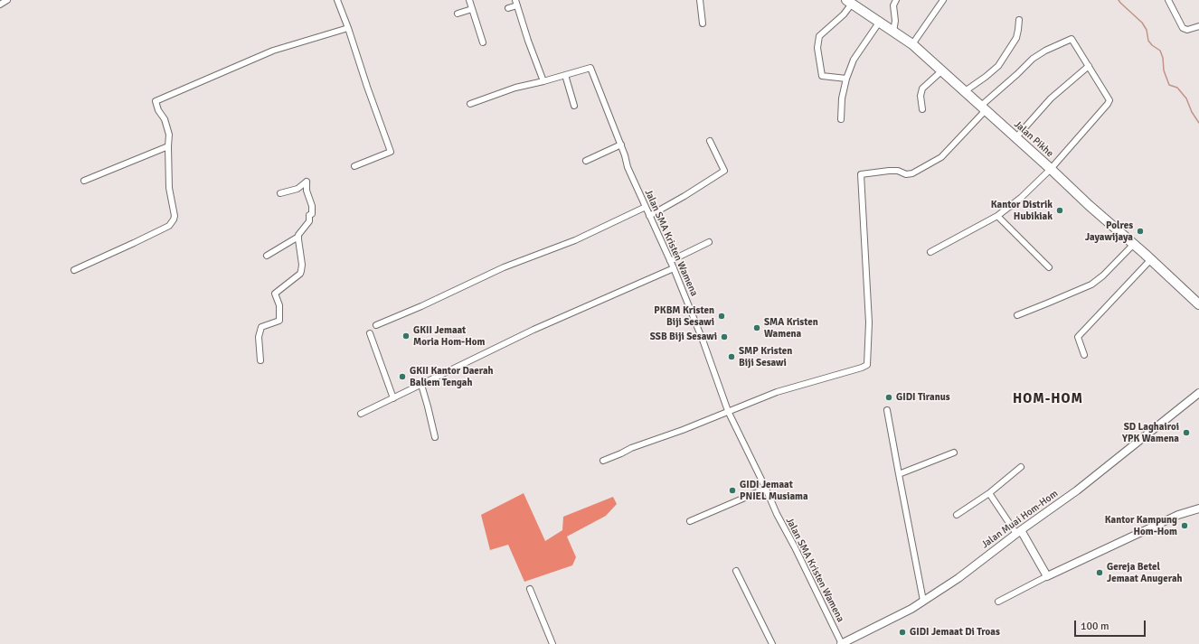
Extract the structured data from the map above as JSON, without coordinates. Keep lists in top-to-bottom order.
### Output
{
  "streets": {
    "highway": ["Jalan Pikhe"],
    "street": ["Jalan SMA Kristen Wamena", "Jalan Muai Hom-Hom"]
  },
  "crossings": [
    ["Jalan SMA Kristen Wamena", "Jalan Muai Hom-Hom"]
  ],
  "districts": ["HOM-HOM"],
  "places": [
    "Kantor Distrik Hubikiak",
    "Polres Jayawijaya",
    "PKBM Kristen Biji Sesawi",
    "SMA Kristen Wamena",
    "GKII Jemaat Moria Hom-Hom",
    "SSB Biji Sesawi",
    "SMP Kristen Biji Sesawi",
    "GKII Kantor Daerah Baliem Tengah",
    "GIDI Tiranus",
    "SD Laghairoi YPK Wamena",
    "GIDI Jemaat PNIEL Musiama",
    "Kantor Kampung Hom-Hom",
    "Gereja Betel Jemaat Anugerah",
    "GIDI Jemaat Di Troas"
  ],
  "scale_bar": "100 m"
}
